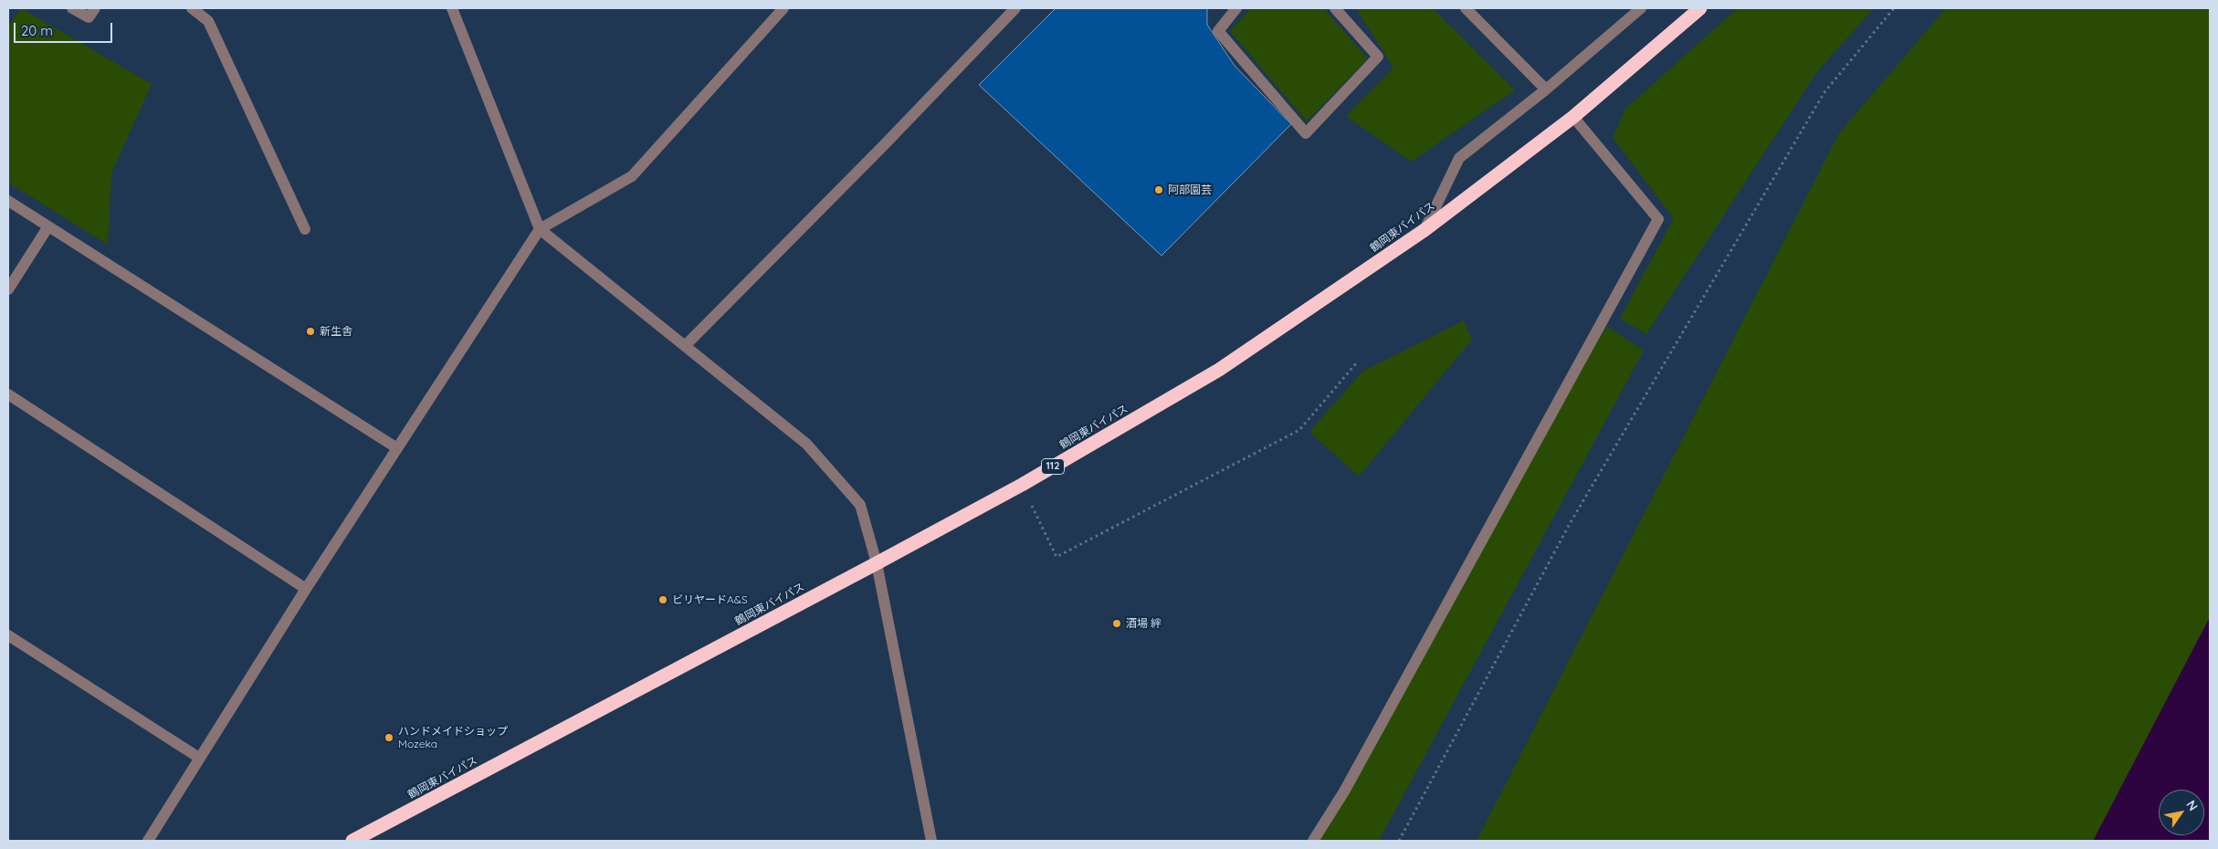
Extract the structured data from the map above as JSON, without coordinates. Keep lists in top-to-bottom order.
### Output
{
  "streets": {
    "highway": ["鶴岡東バイパス", "112"]
  },
  "places": [
    "阿部園芸",
    "新生舎",
    "ビリヤードA&S",
    "酒場 絆",
    "ハンドメイドショップ Mozeka"
  ],
  "scale_bar": "20 m",
  "north": "top right"
}
